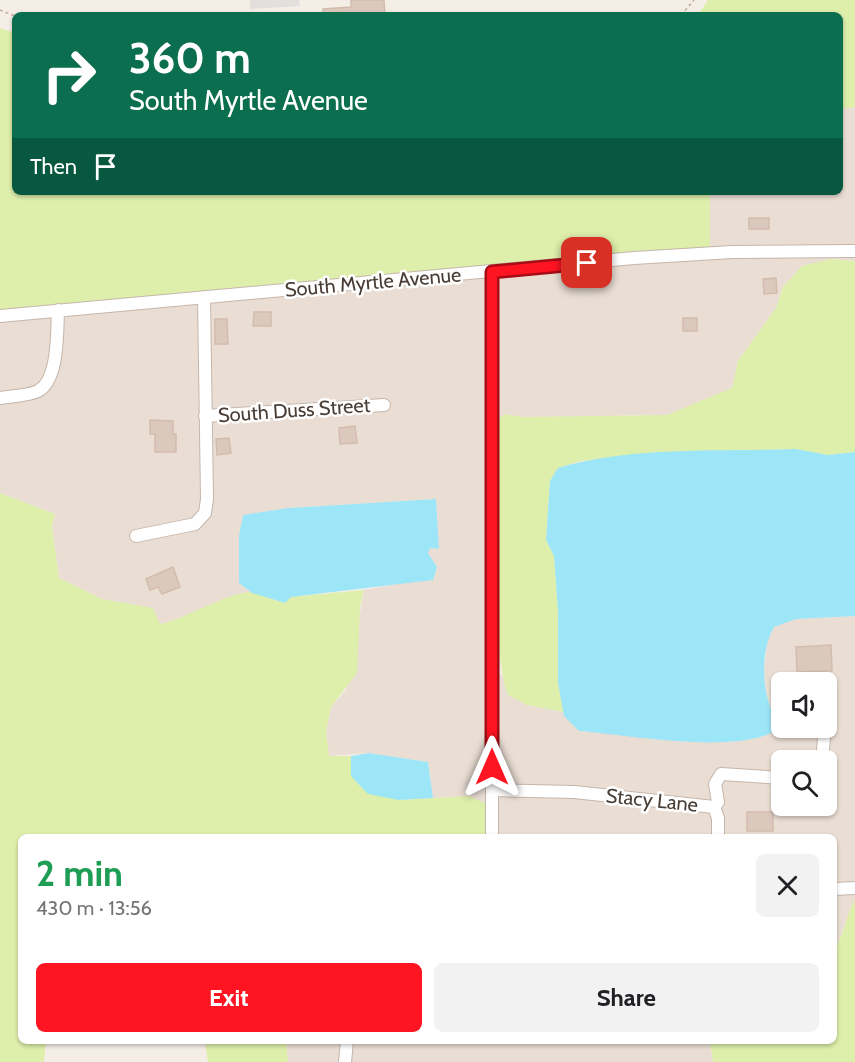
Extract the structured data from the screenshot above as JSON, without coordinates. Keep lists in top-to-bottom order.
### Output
{
  "streets": {
    "street": ["South Myrtle Avenue", "South Duss Street", "Stacy Lane"]
  },
  "page": {
    "turn": ["360 m", "South Myrtle Avenue"],
    "then": "Then",
    "heading": ["2 min", "430 m · 13:56"],
    "buttons": ["Exit", "Share"]
  }
}
